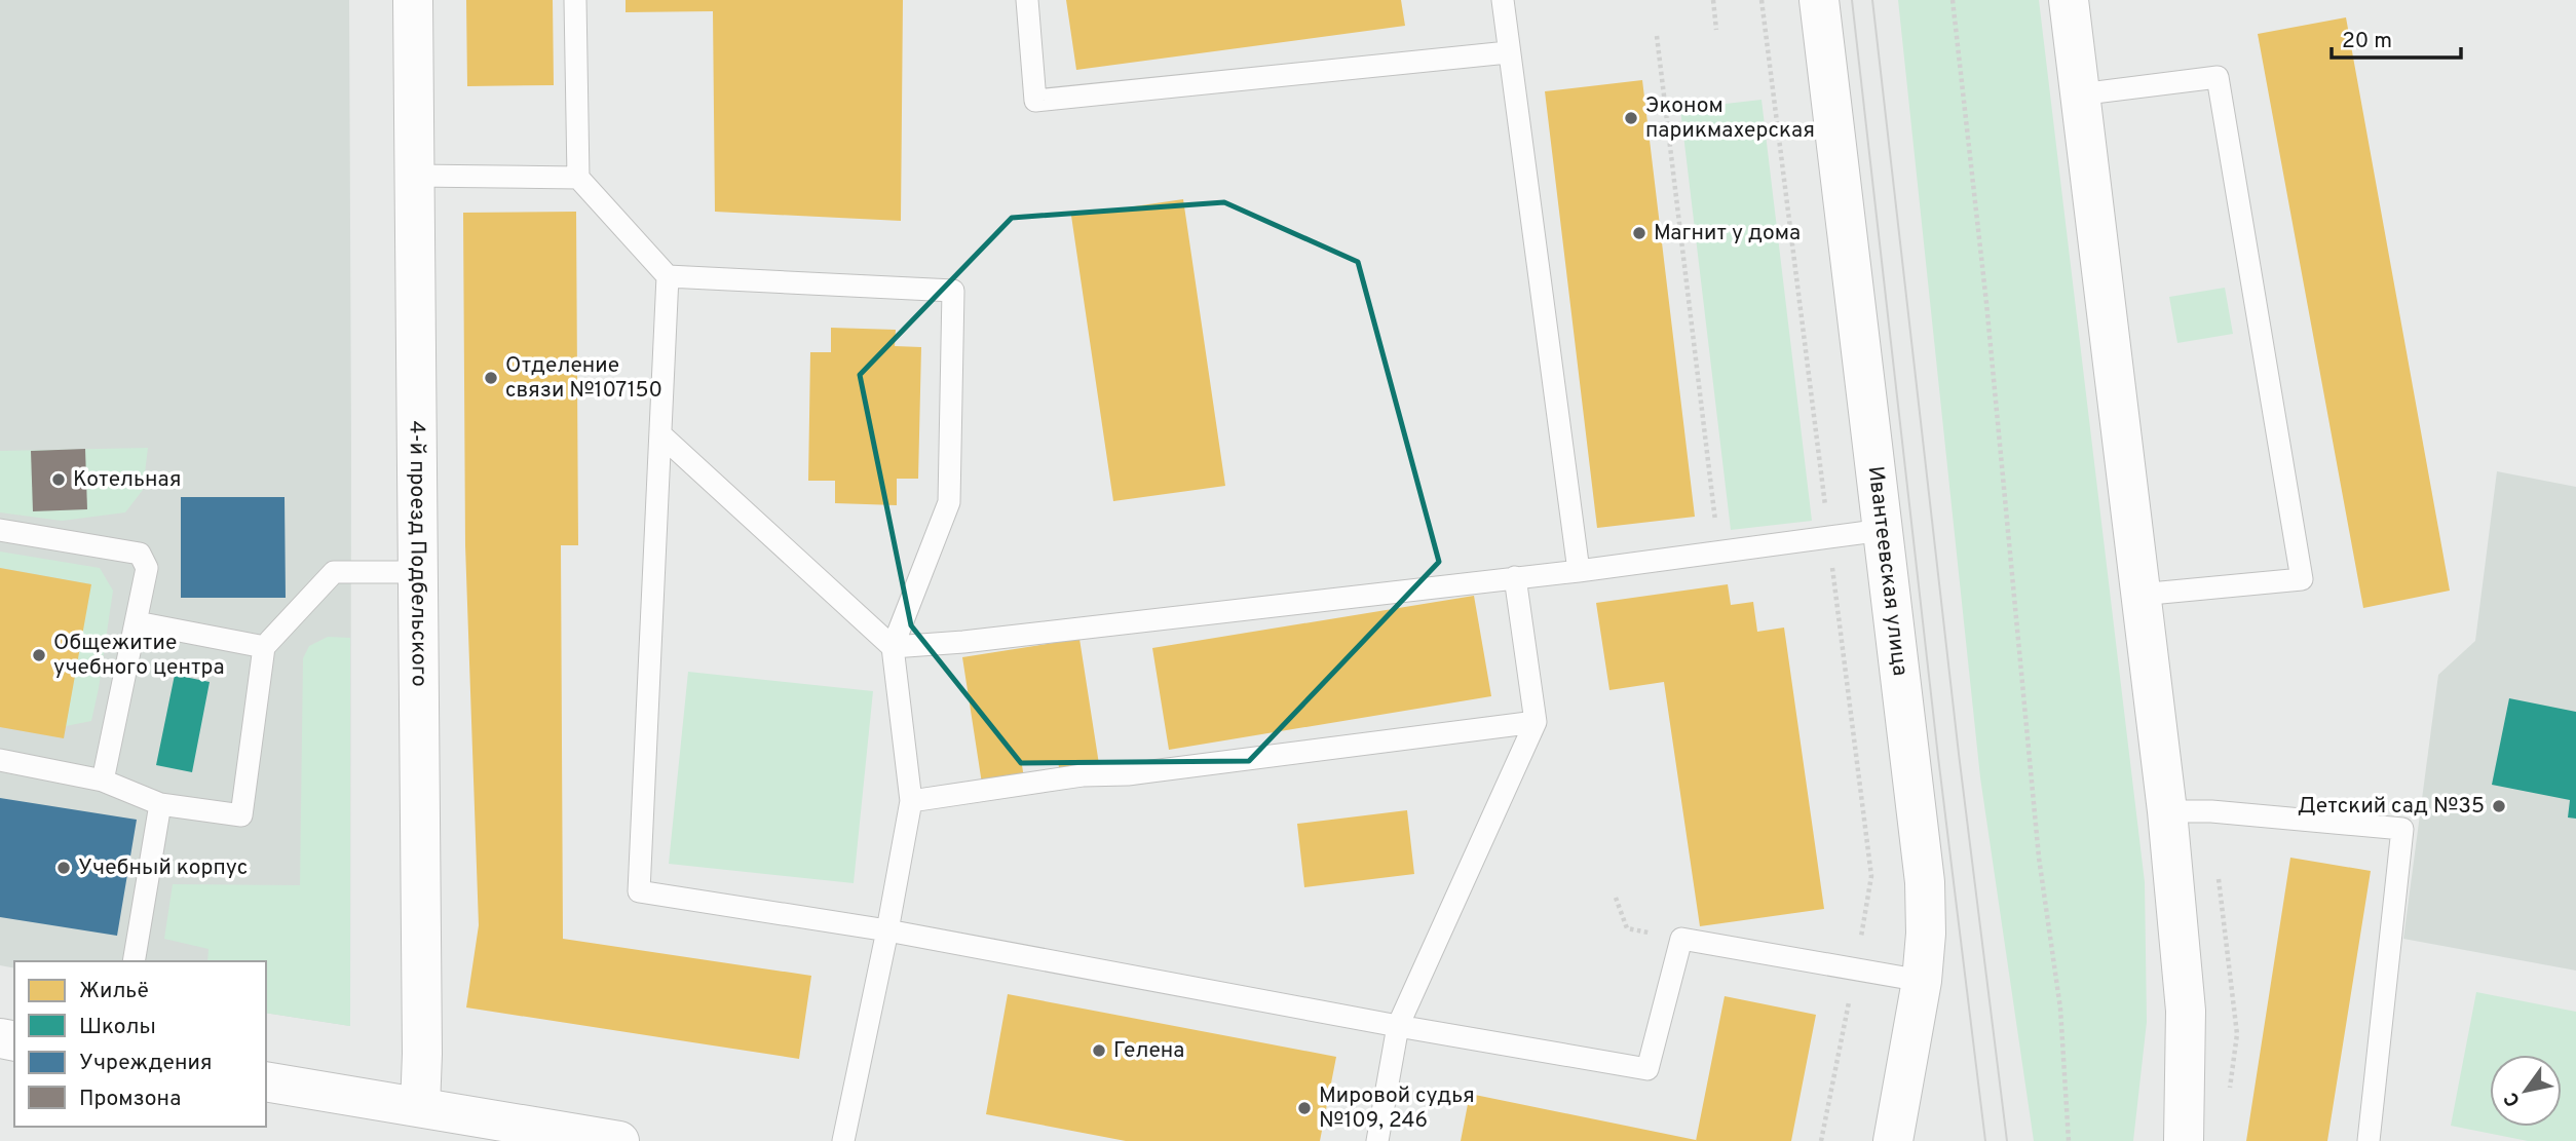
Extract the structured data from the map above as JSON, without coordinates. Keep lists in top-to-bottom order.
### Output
{
  "streets": {
    "street": ["4-й проезд Подбельского", "Ивантеевская улица"]
  },
  "places": [
    "Эконом парикмахерская",
    "Магнит у дома",
    "Отделение связи №107150",
    "Котельная",
    "Общежитие учебного центра",
    "Детский сад №35",
    "Учебный корпус",
    "Гелена",
    "Мировой судья №109, 246"
  ],
  "legend": [
    "Жильё",
    "Школы",
    "Учреждения",
    "Промзона"
  ],
  "scale_bar": "20 m",
  "north": "bottom left"
}
